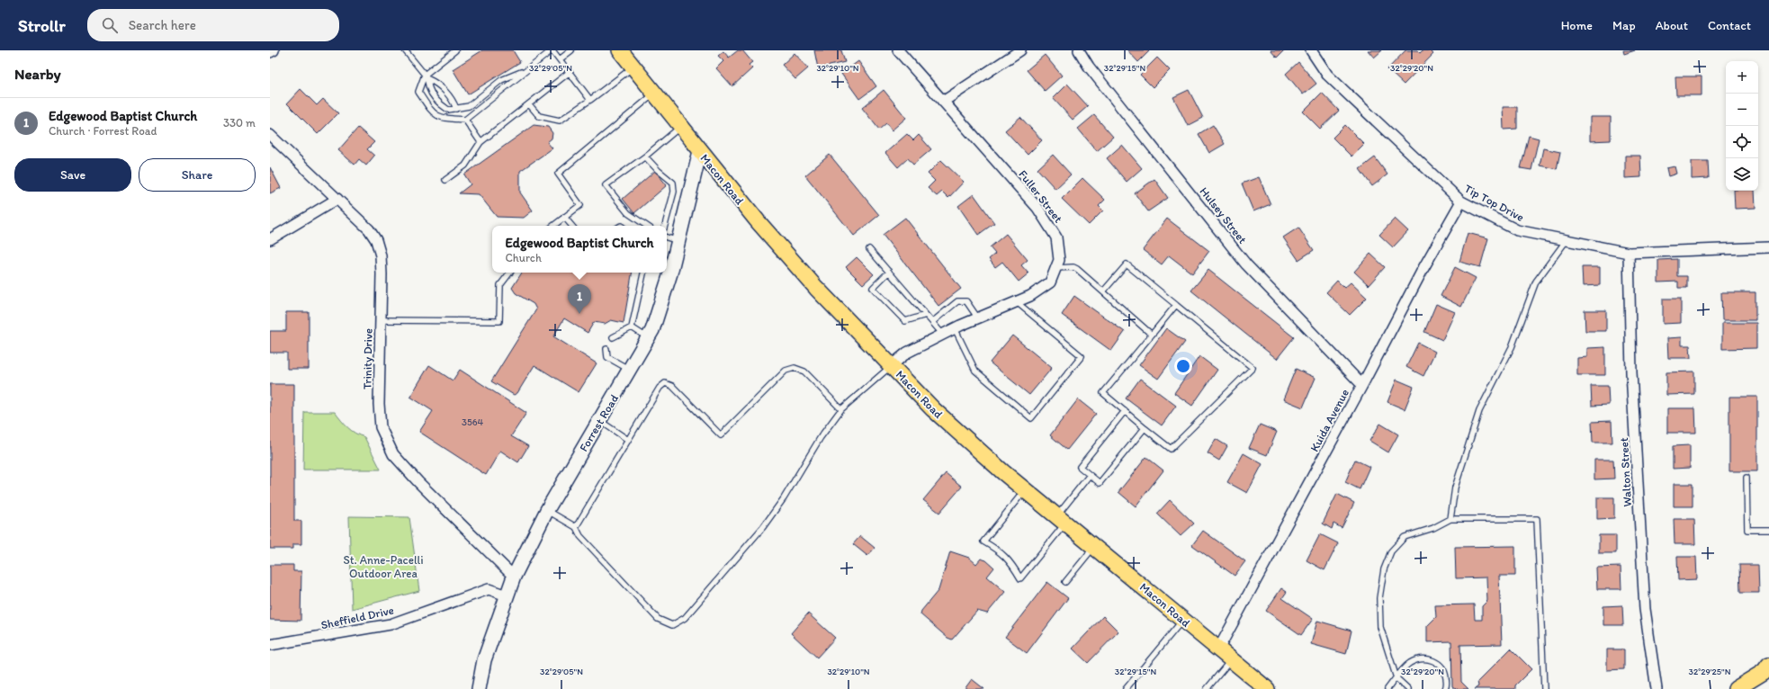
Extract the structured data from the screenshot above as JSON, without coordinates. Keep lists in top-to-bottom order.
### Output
{
  "streets": {
    "main road": ["Macon Road", "Forrest Road"],
    "street": [
      "Fuller Street",
      "Tip Top Drive",
      "Hulsey Street",
      "Trinity Drive",
      "Kuida Avenue",
      "Walton Street",
      "Sheffield Drive"
    ]
  },
  "crossings": [
    ["Macon Road", "Fuller Street"],
    ["Macon Road", "Kuida Avenue"],
    ["Macon Road", "Forrest Road"],
    ["Tip Top Drive", "Kuida Avenue"],
    ["Tip Top Drive", "Walton Street"],
    ["Hulsey Street", "Kuida Avenue"],
    ["Trinity Drive", "Forrest Road"],
    ["Forrest Road", "Sheffield Drive"]
  ],
  "parks": ["St. Anne-Pacelli Outdoor Area"],
  "house_numbers": ["3564"],
  "page": {
    "header": "Strollr",
    "search": "Search here",
    "nav": [
      "Home",
      "Map",
      "About",
      "Contact"
    ],
    "heading": "Nearby",
    "map_buttons": ["+", "−"],
    "list": [
      {
        "mark": "1",
        "name": "Edgewood Baptist Church",
        "note": "Church · Forrest Road",
        "value": "330 m"
      }
    ],
    "buttons": ["Save", "Share"],
    "popup": ["Edgewood Baptist Church", "Church"],
    "pins": "1"
  },
  "coordinates": [
    "32°29'05\"N",
    "32°29'10\"N",
    "32°29'15\"N",
    "32°29'20\"N",
    "32°29'25\"N"
  ]
}
